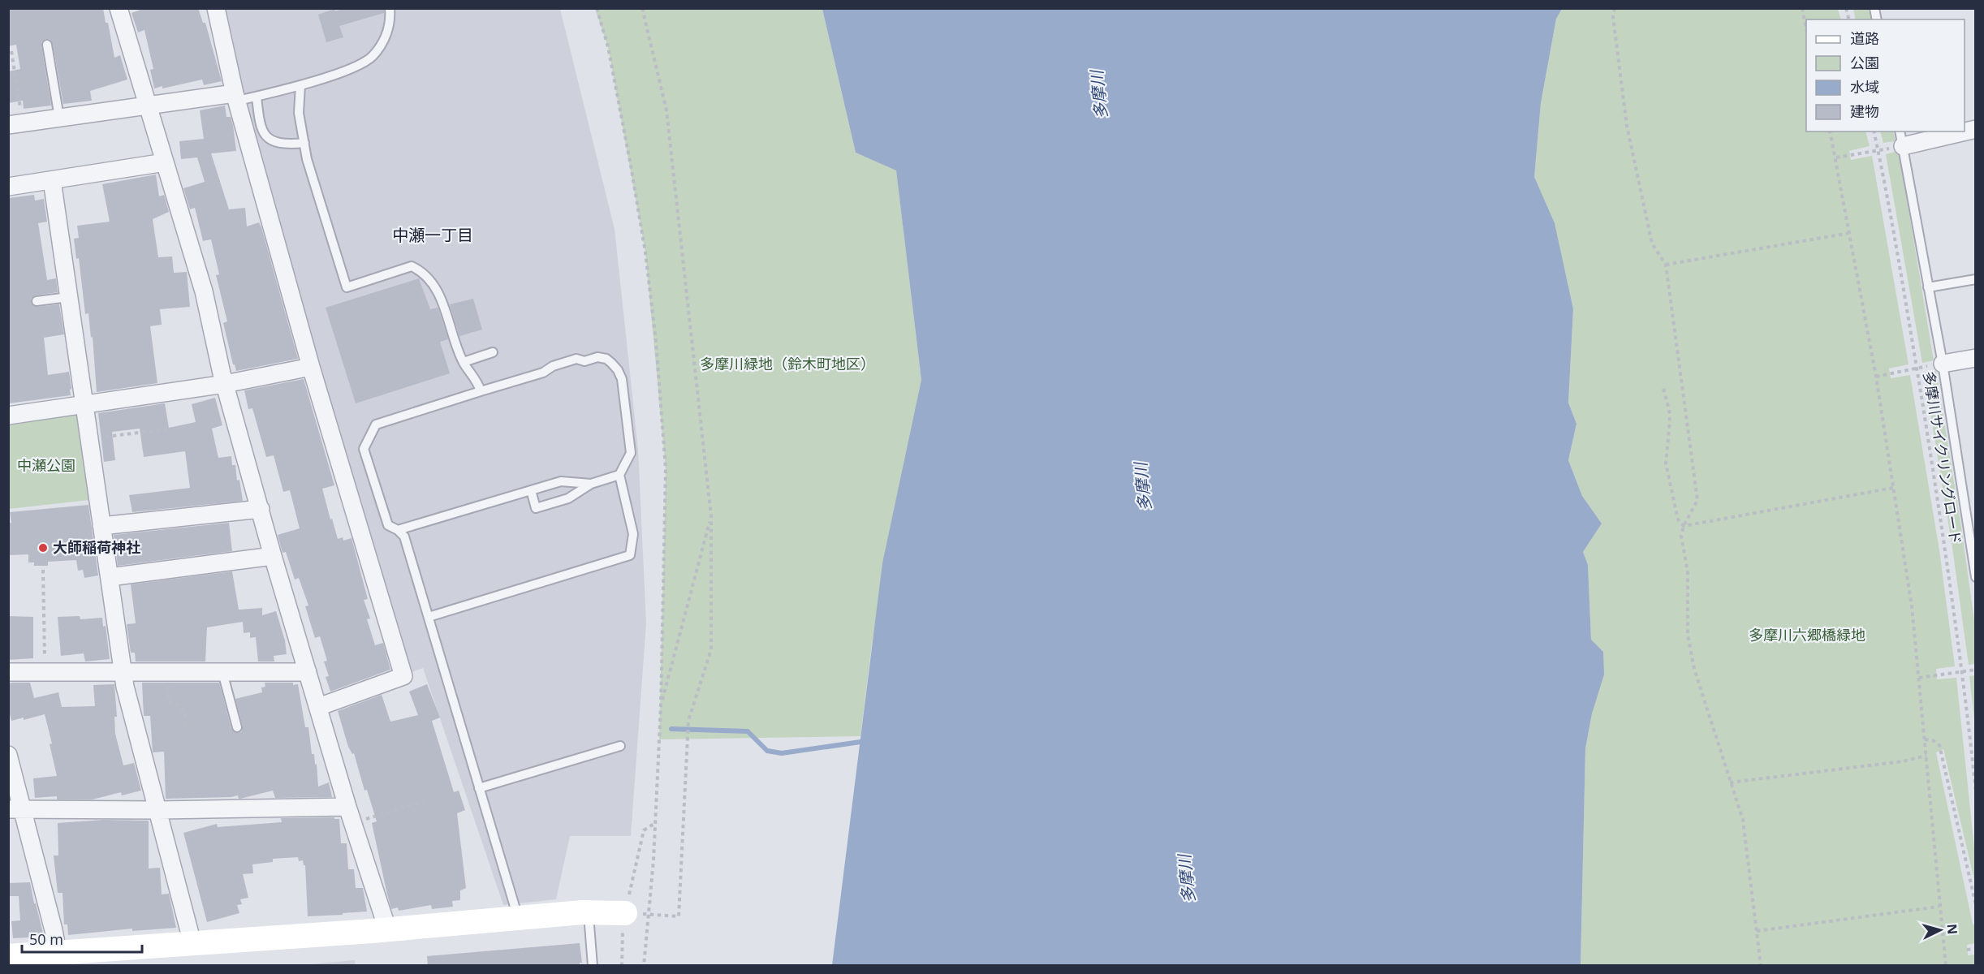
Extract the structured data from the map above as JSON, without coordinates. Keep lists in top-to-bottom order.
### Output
{
  "streets": {
    "path": ["多摩川サイクリングロード"]
  },
  "districts": ["中瀬一丁目"],
  "water": ["多摩川"],
  "parks": ["多摩川緑地（鈴木町地区）", "中瀬公園", "多摩川六郷橋緑地"],
  "places": ["大師稲荷神社"],
  "legend": [
    "道路",
    "公園",
    "水域",
    "建物"
  ],
  "scale_bar": "50 m",
  "north": "right"
}
